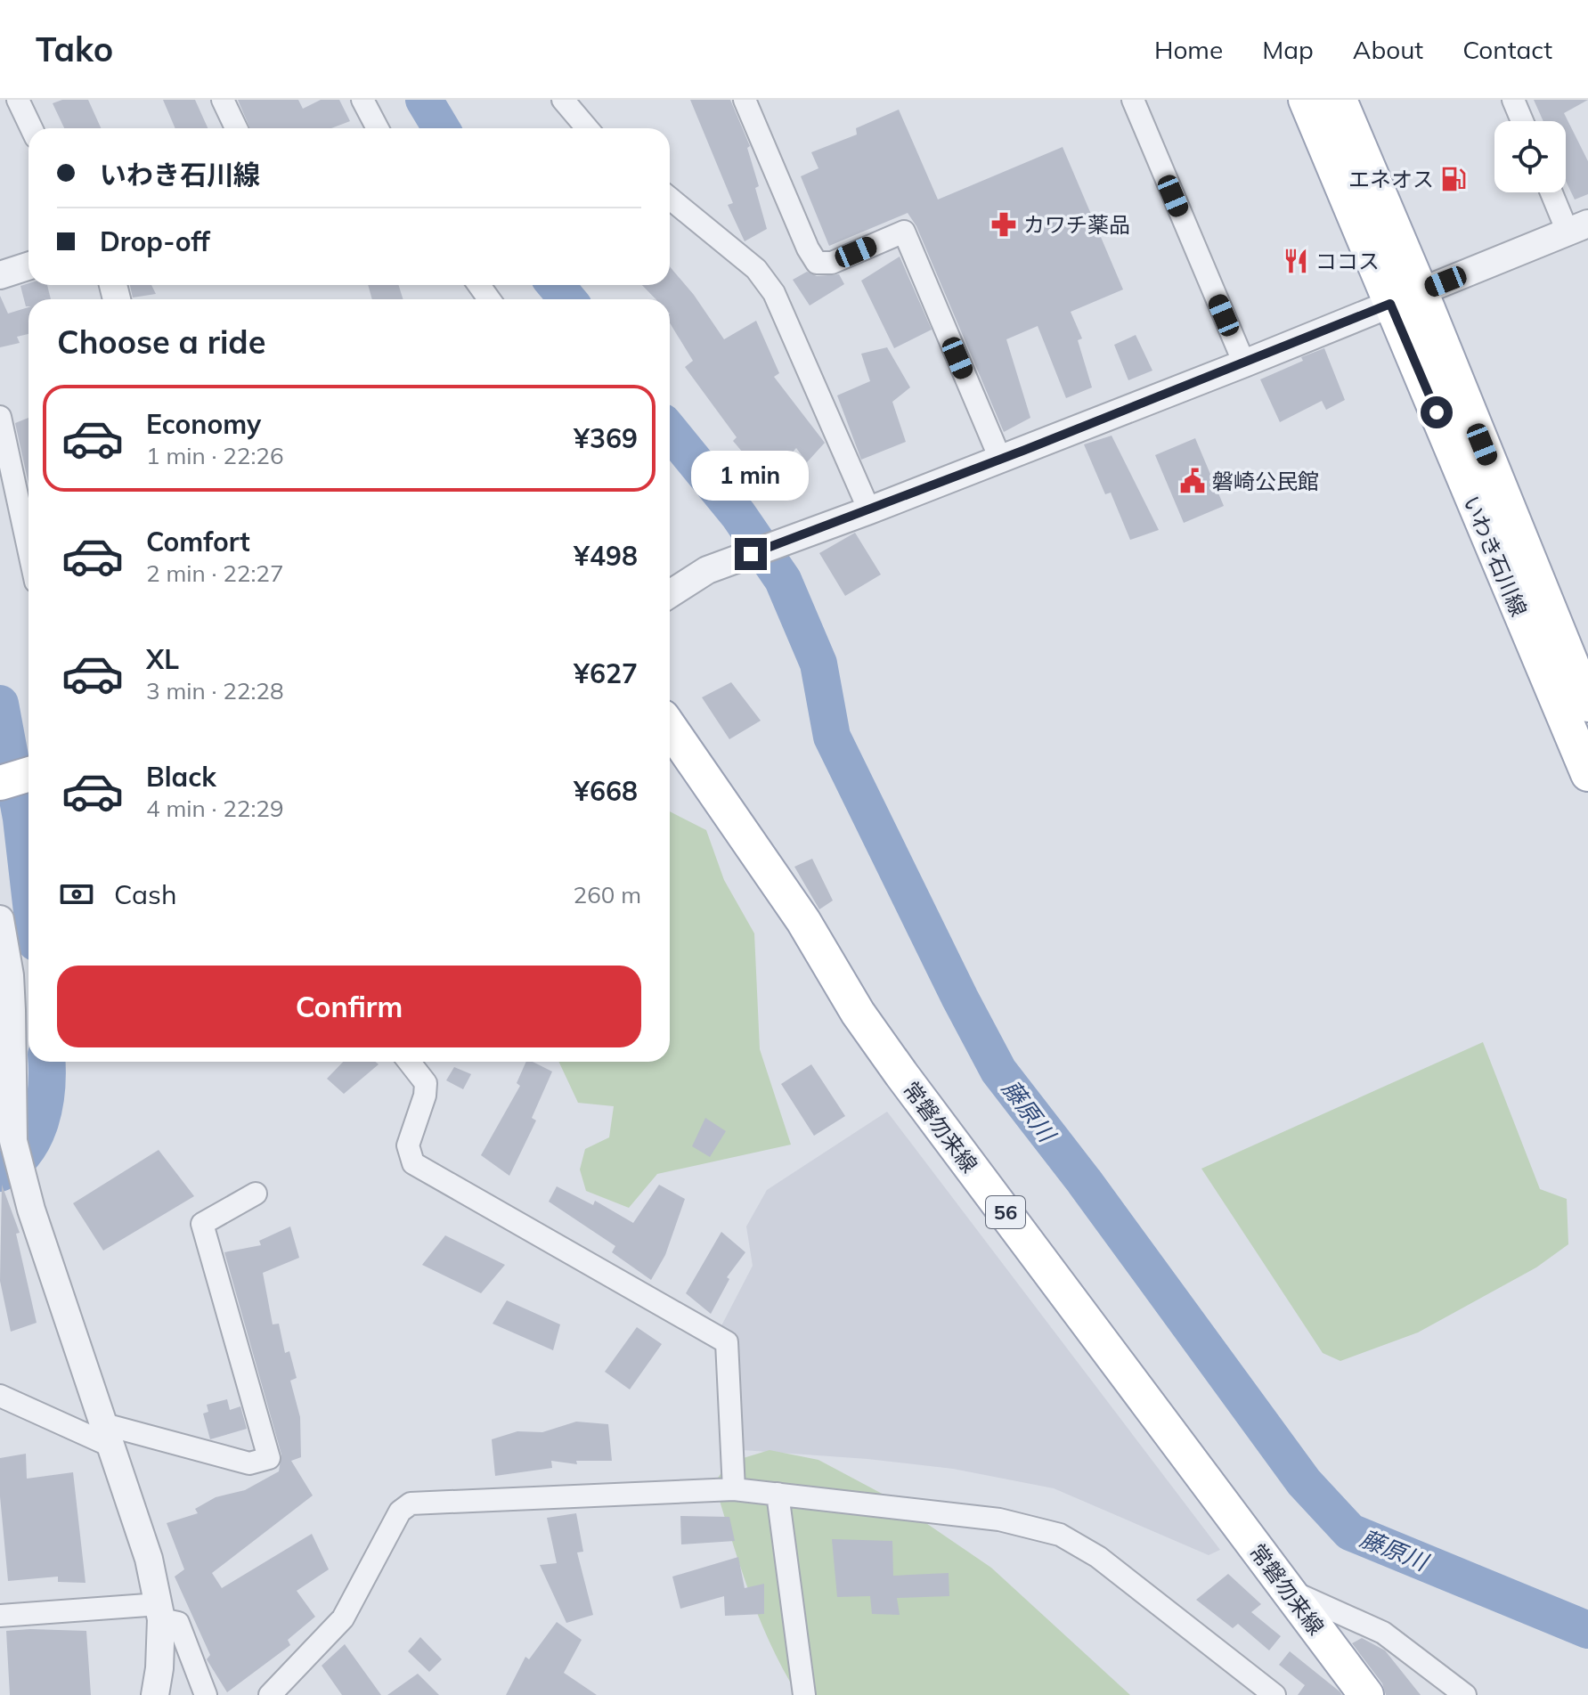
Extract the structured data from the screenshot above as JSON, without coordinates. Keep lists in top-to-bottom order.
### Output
{
  "streets": {
    "main road": ["いわき石川線", "常磐勿来線", "56"]
  },
  "water": ["藤原川"],
  "places": {
    "fuel station": ["エネオス"],
    "pharmacy": ["カワチ薬品"],
    "restaurant": ["ココス"],
    "public building": ["磐崎公民館"]
  },
  "page": {
    "header": "Tako",
    "nav": [
      "Home",
      "Map",
      "About",
      "Contact"
    ],
    "banner": ["いわき石川線", "Drop-off"],
    "heading": "Choose a ride",
    "list": [
      {
        "name": "Economy",
        "note": "1 min · 22:26",
        "value": "¥369"
      },
      {
        "name": "Comfort",
        "note": "2 min · 22:27",
        "value": "¥498"
      },
      {
        "name": "XL",
        "note": "3 min · 22:28",
        "value": "¥627"
      },
      {
        "name": "Black",
        "note": "4 min · 22:29",
        "value": "¥668"
      }
    ],
    "bubble": "1 min",
    "pay": ["Cash", "260 m"],
    "buttons": "Confirm"
  }
}
